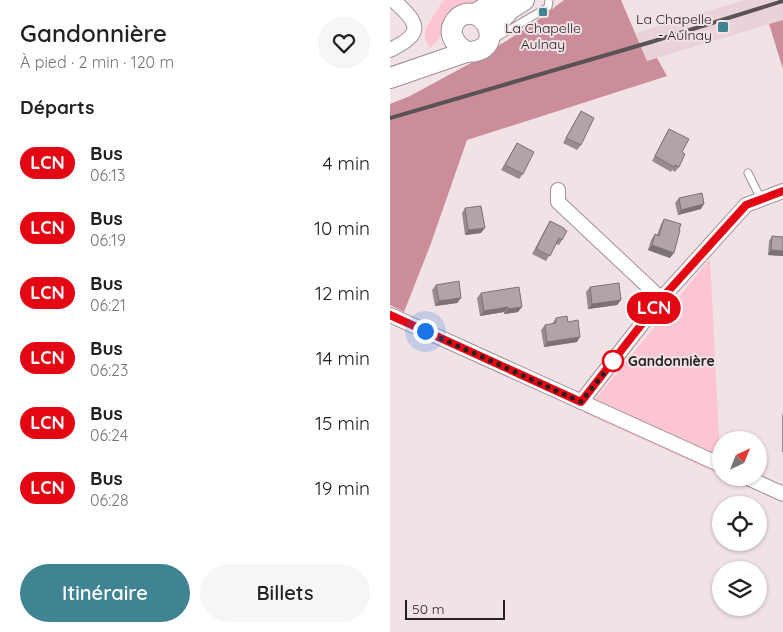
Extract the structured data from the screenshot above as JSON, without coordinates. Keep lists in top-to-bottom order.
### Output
{
  "places": {
    "transit": ["La Chapelle Aulnay", "La Chapelle - Aulnay"],
    "other": ["Gandonnière"]
  },
  "lines": ["bus line LCN"],
  "scale_bar": "50 m",
  "north": "top right",
  "page": {
    "heading": [
      ["Gandonnière", "À pied · 2 min · 120 m"],
      "Départs"
    ],
    "on_map": "LCN",
    "list": [
      {
        "mark": "LCN",
        "name": "Bus",
        "note": "06:13",
        "value": "4 min"
      },
      {
        "mark": "LCN",
        "name": "Bus",
        "note": "06:19",
        "value": "10 min"
      },
      {
        "mark": "LCN",
        "name": "Bus",
        "note": "06:21",
        "value": "12 min"
      },
      {
        "mark": "LCN",
        "name": "Bus",
        "note": "06:23",
        "value": "14 min"
      },
      {
        "mark": "LCN",
        "name": "Bus",
        "note": "06:24",
        "value": "15 min"
      },
      {
        "mark": "LCN",
        "name": "Bus",
        "note": "06:28",
        "value": "19 min"
      }
    ],
    "buttons": ["Itinéraire", "Billets"],
    "scale": "50 m"
  }
}
